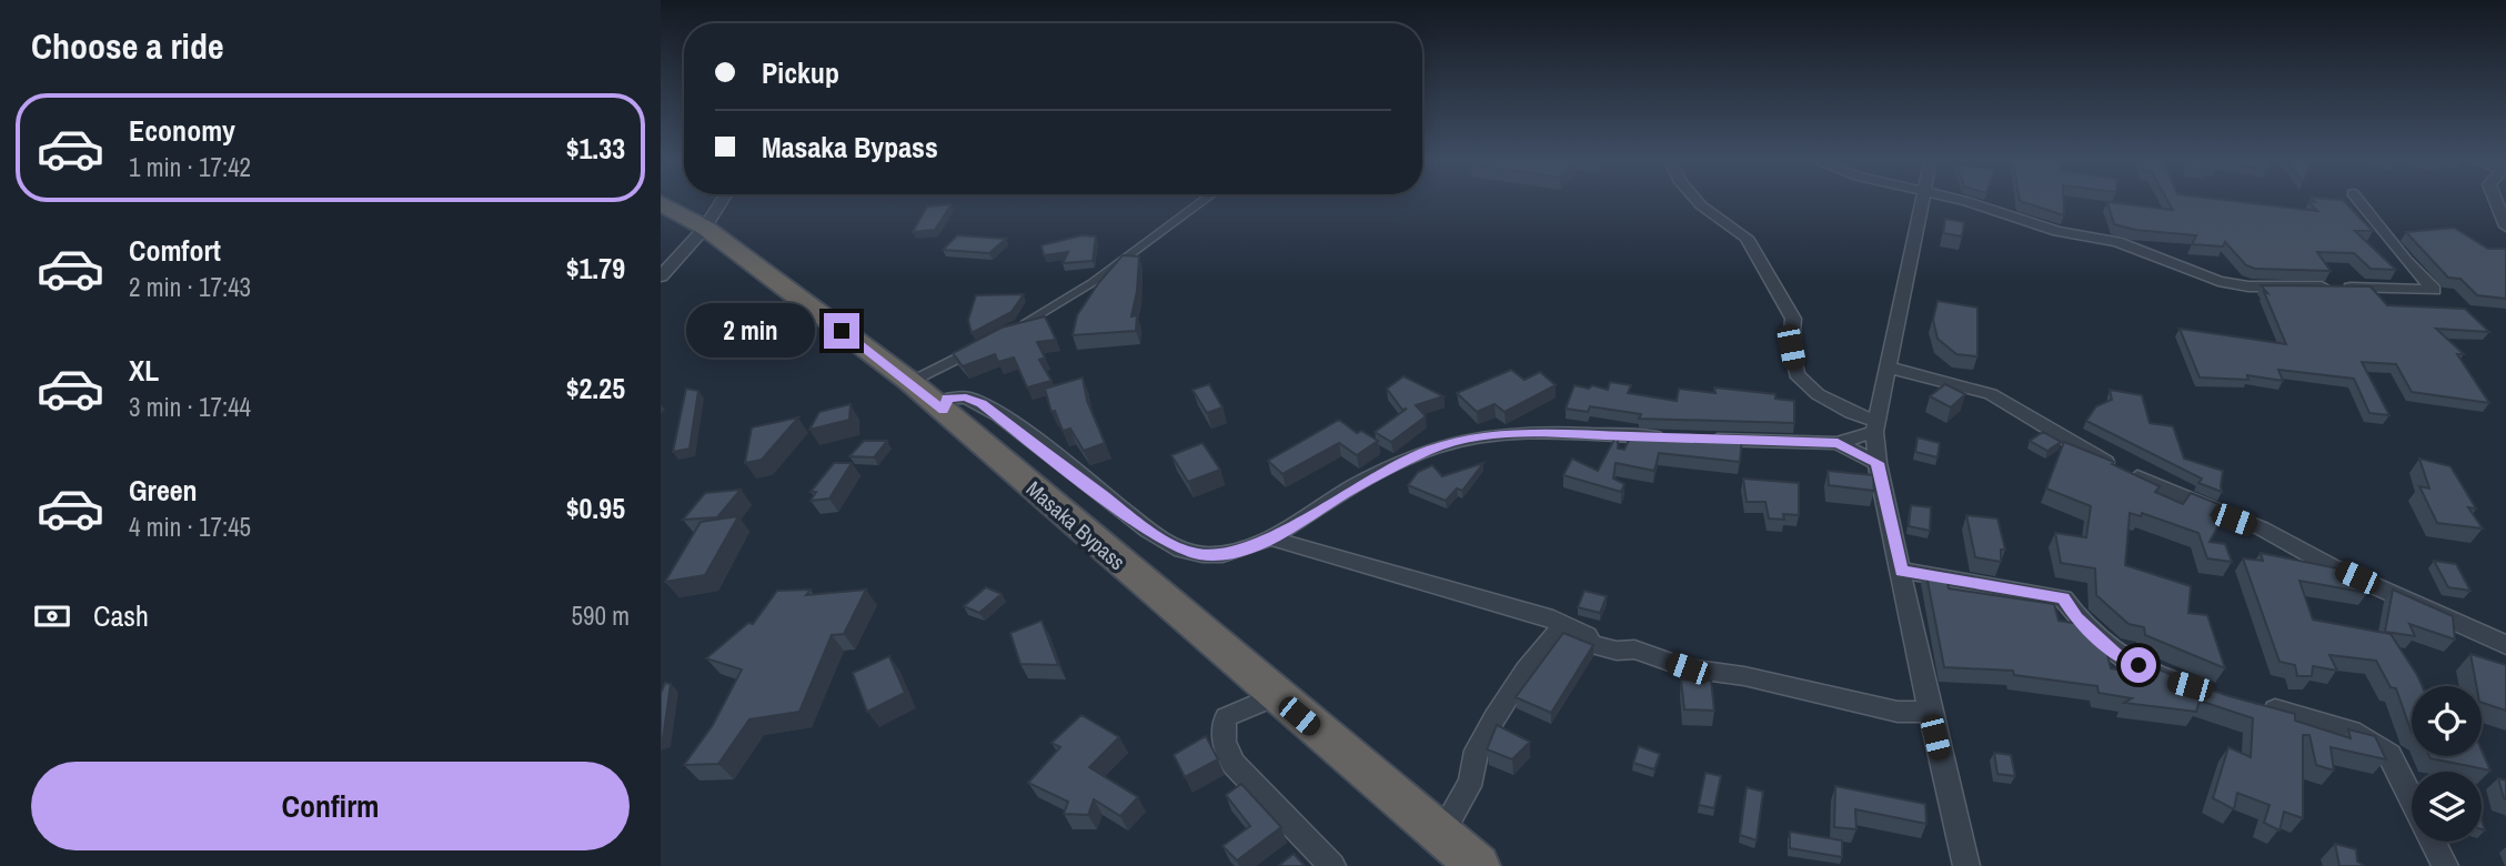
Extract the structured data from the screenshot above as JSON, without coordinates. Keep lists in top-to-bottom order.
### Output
{
  "streets": {
    "highway": ["Masaka Bypass"]
  },
  "page": {
    "heading": "Choose a ride",
    "banner": ["Pickup", "Masaka Bypass"],
    "list": [
      {
        "name": "Economy",
        "note": "1 min · 17:42",
        "value": "$1.33"
      },
      {
        "name": "Comfort",
        "note": "2 min · 17:43",
        "value": "$1.79"
      },
      {
        "name": "XL",
        "note": "3 min · 17:44",
        "value": "$2.25"
      },
      {
        "name": "Green",
        "note": "4 min · 17:45",
        "value": "$0.95"
      }
    ],
    "bubble": "2 min",
    "pay": ["Cash", "590 m"],
    "buttons": "Confirm"
  }
}
